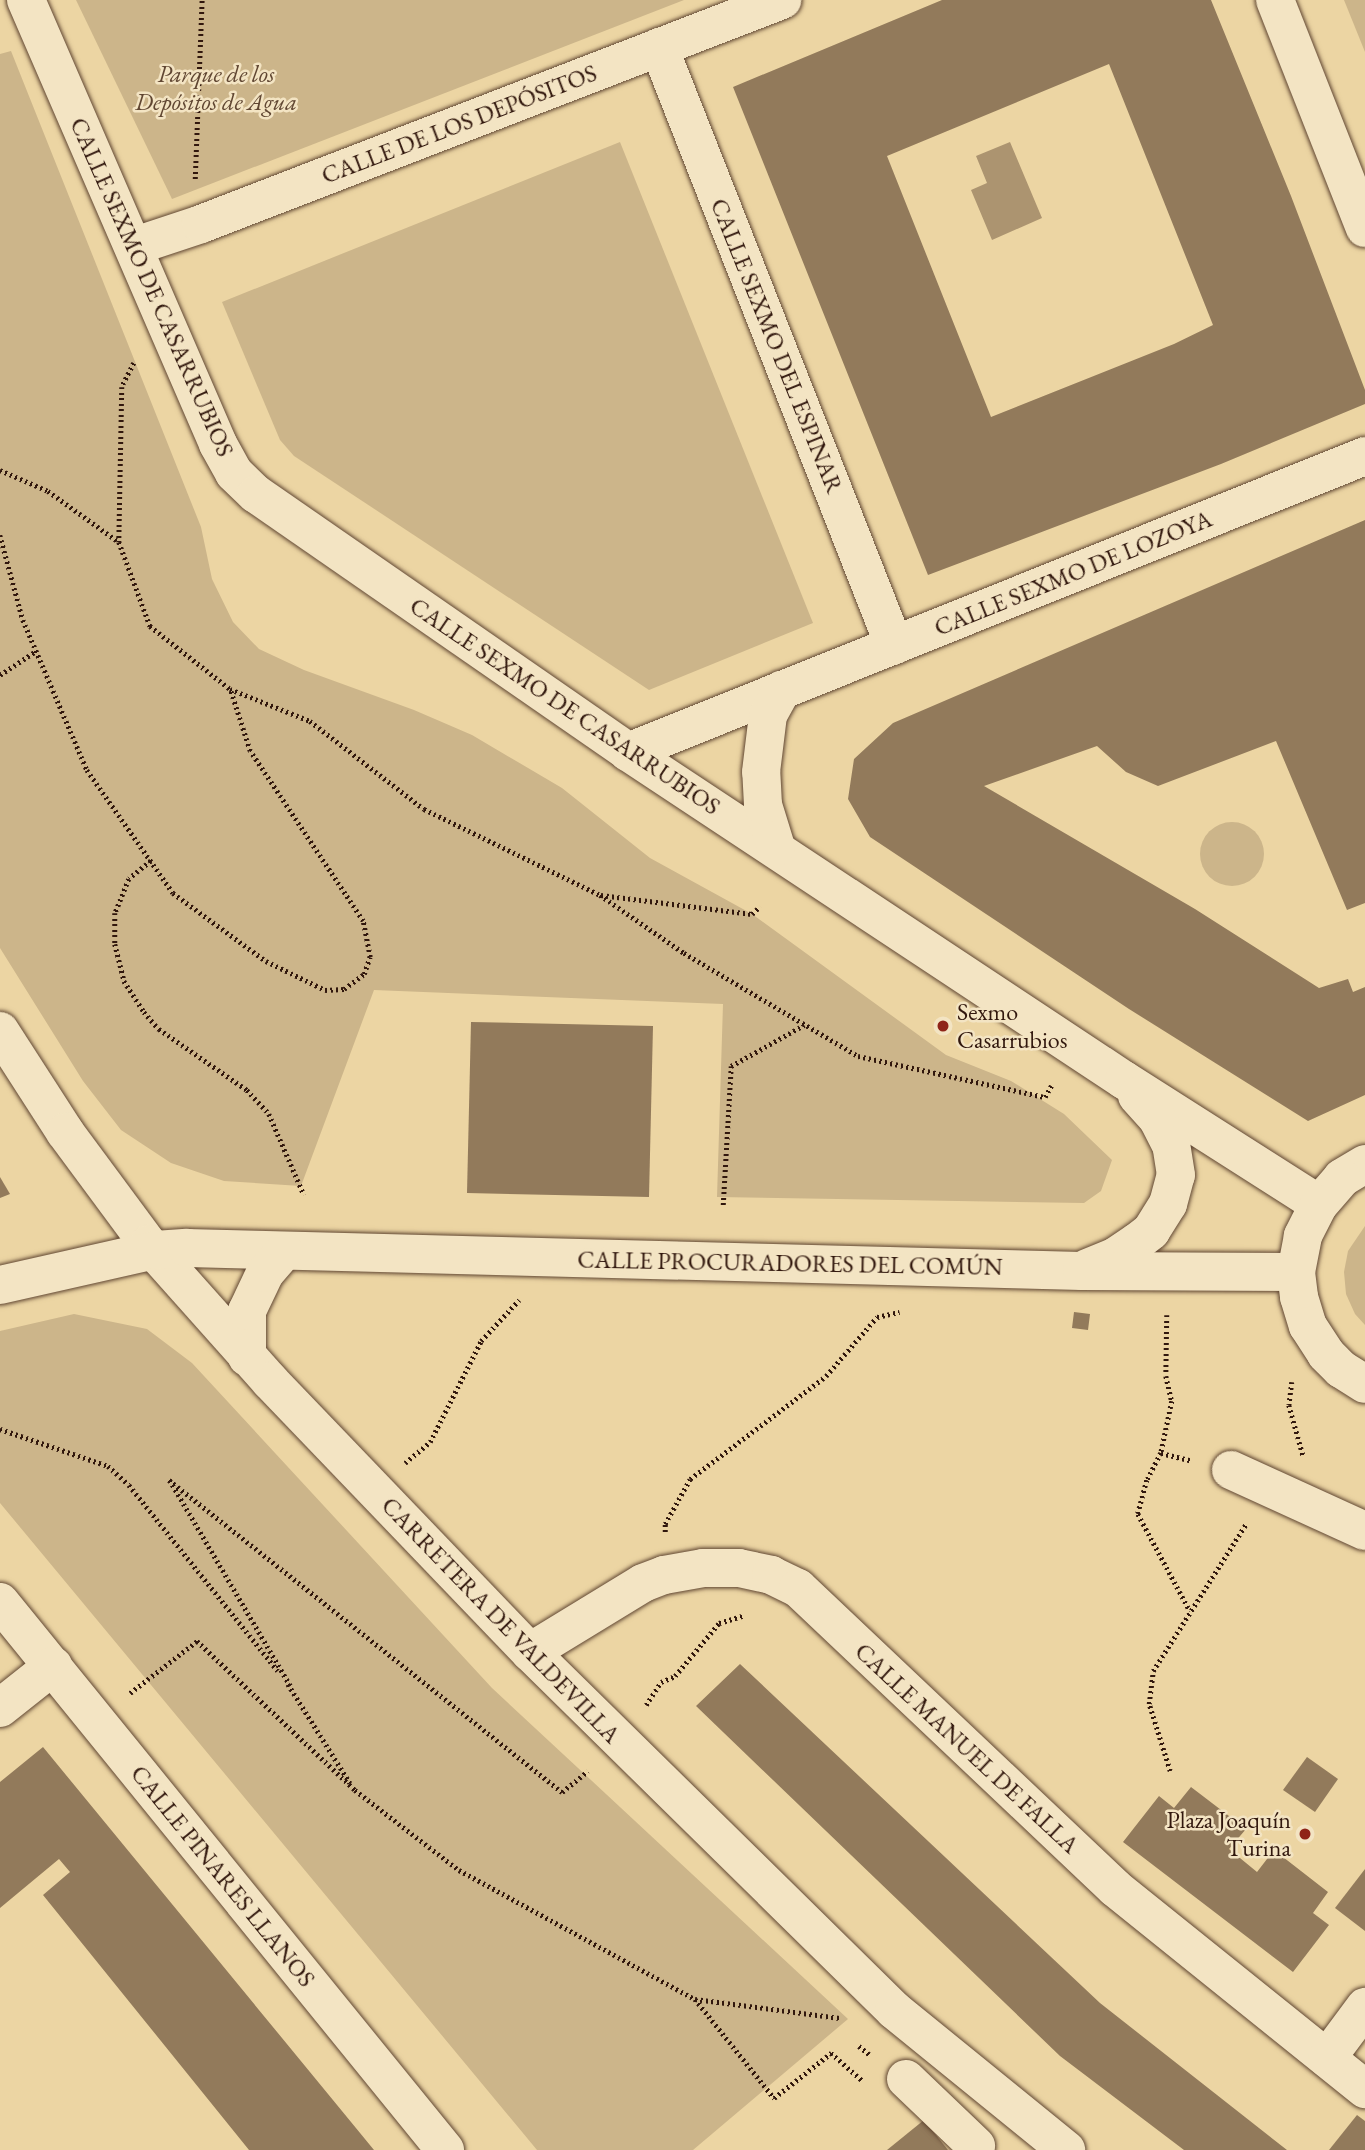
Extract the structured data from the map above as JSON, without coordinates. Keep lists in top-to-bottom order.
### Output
{
  "streets": {
    "street": [
      "CALLE DE LOS DEPÓSITOS",
      "CALLE SEXMO DE CASARRUBIOS",
      "CALLE SEXMO DEL ESPINAR",
      "CALLE SEXMO DE LOZOYA",
      "CALLE PROCURADORES DEL COMÚN",
      "CARRETERA DE VALDEVILLA",
      "CALLE MANUEL DE FALLA",
      "CALLE PINARES LLANOS"
    ]
  },
  "crossings": [
    ["CALLE DE LOS DEPÓSITOS", "CALLE SEXMO DE CASARRUBIOS"],
    ["CALLE DE LOS DEPÓSITOS", "CALLE SEXMO DEL ESPINAR"],
    ["CALLE SEXMO DE CASARRUBIOS", "CALLE SEXMO DE LOZOYA"],
    ["CALLE SEXMO DEL ESPINAR", "CALLE SEXMO DE LOZOYA"],
    ["CALLE PROCURADORES DEL COMÚN", "CARRETERA DE VALDEVILLA"],
    ["CARRETERA DE VALDEVILLA", "CALLE MANUEL DE FALLA"]
  ],
  "parks": ["Parque de los Depósitos de Agua"],
  "places": ["Sexmo Casarrubios", "Plaza Joaquín Turina"]
}
